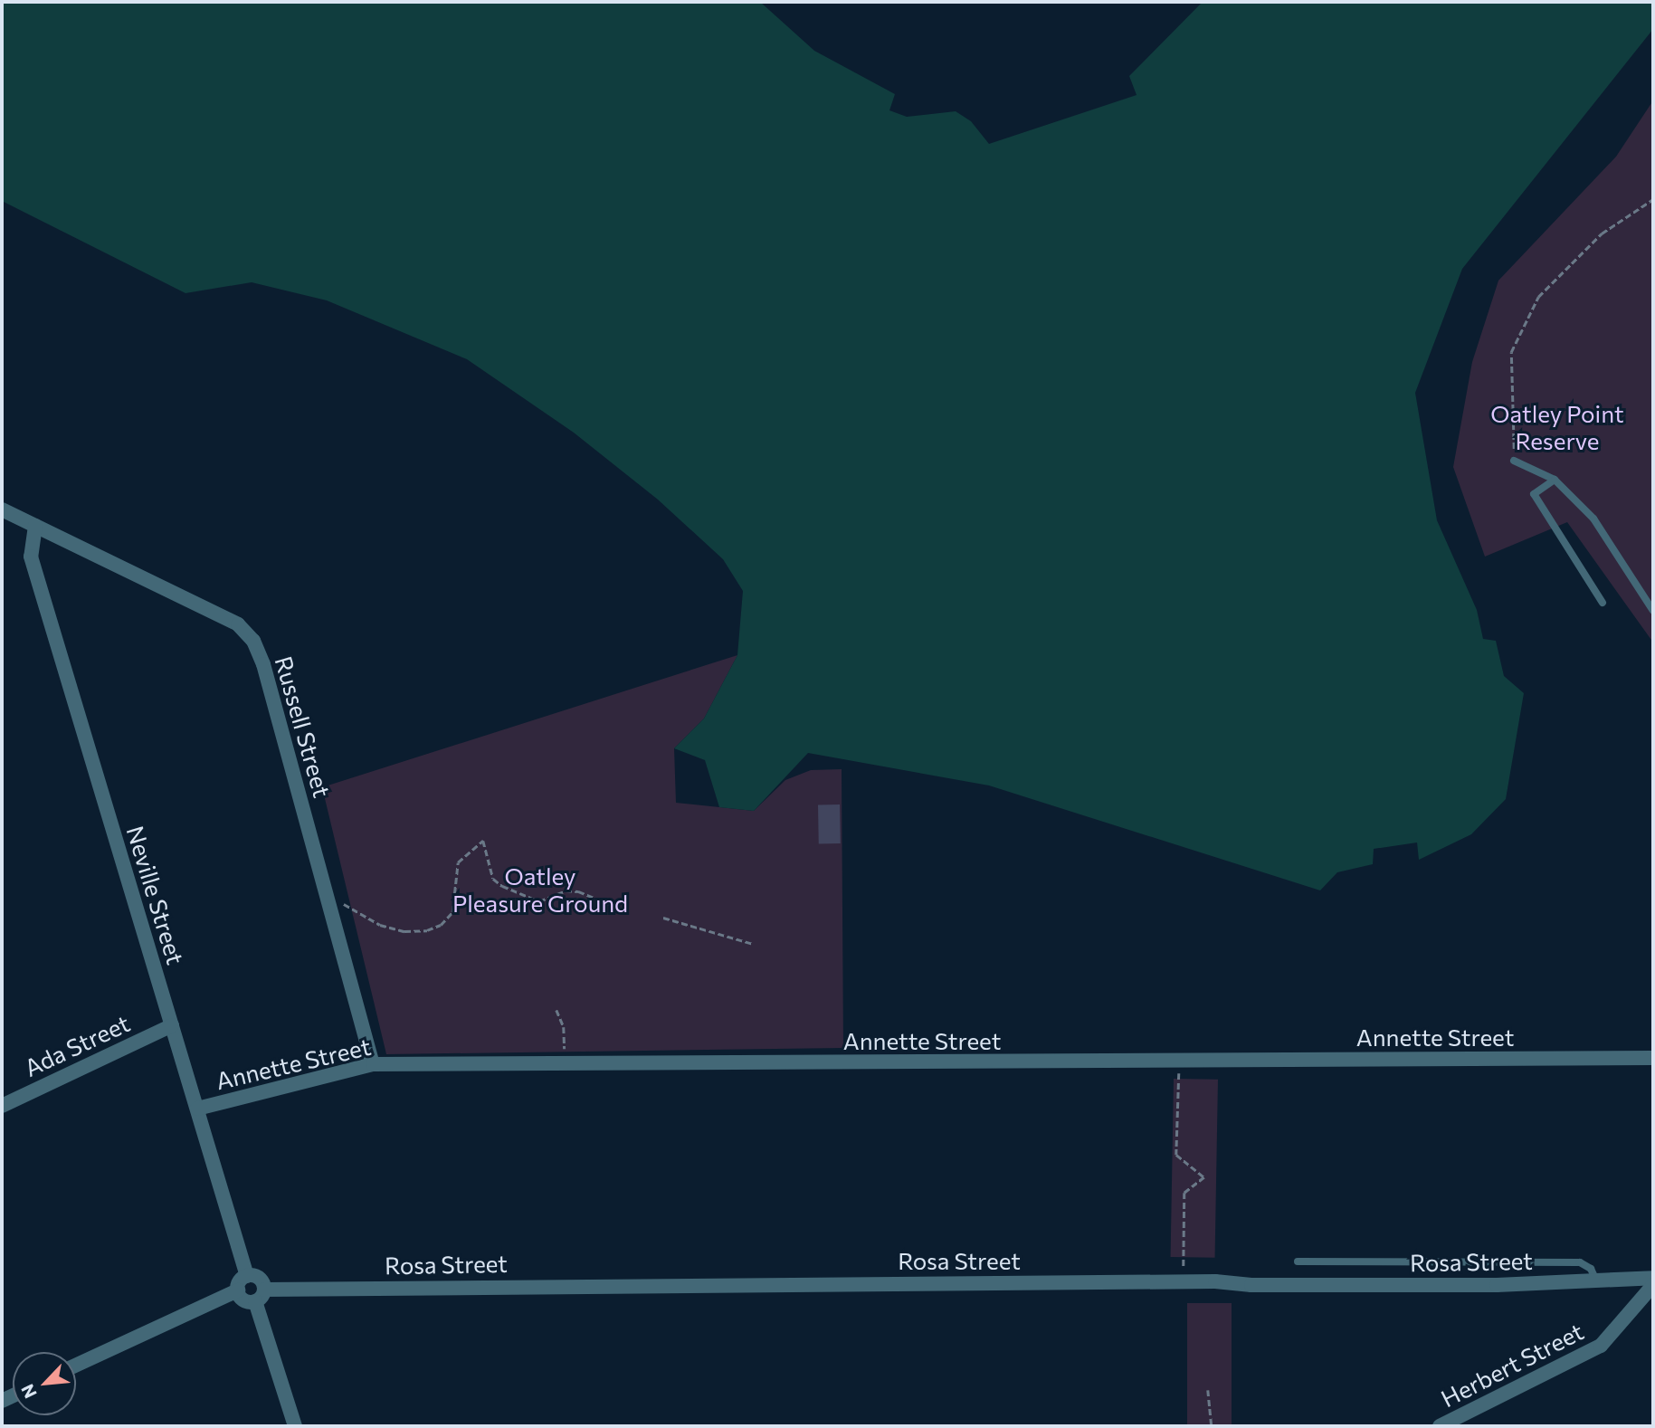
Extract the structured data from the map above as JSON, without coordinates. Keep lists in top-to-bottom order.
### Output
{
  "streets": {
    "street": [
      "Russell Street",
      "Neville Street",
      "Annette Street",
      "Ada Street",
      "Rosa Street",
      "Herbert Street"
    ]
  },
  "crossings": [
    ["Russell Street", "Neville Street"],
    ["Russell Street", "Annette Street"],
    ["Neville Street", "Annette Street"],
    ["Neville Street", "Ada Street"]
  ],
  "parks": ["Oatley Point Reserve", "Oatley Pleasure Ground"],
  "north": "bottom left"
}
